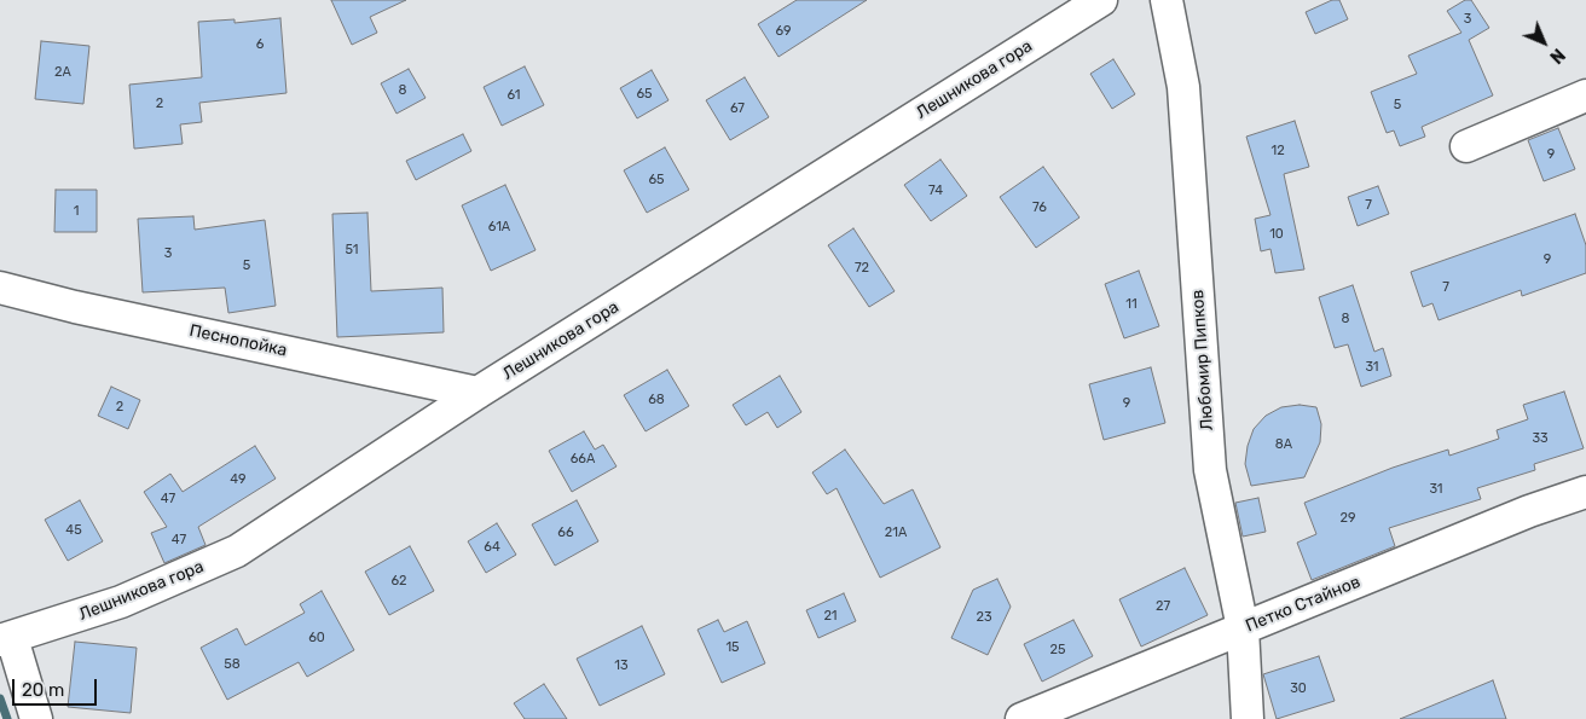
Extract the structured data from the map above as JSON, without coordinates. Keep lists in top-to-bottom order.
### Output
{
  "streets": {
    "street": [
      "Лешникова гора",
      "Песнопойка",
      "Любомир Пипков",
      "Петко Стайнов"
    ]
  },
  "crossings": [
    ["Лешникова гора", "Песнопойка"],
    ["Любомир Пипков", "Петко Стайнов"]
  ],
  "house_numbers": [
    "3",
    "69",
    "6",
    "2А",
    "8",
    "65",
    "61",
    "2",
    "5",
    "67",
    "12",
    "9",
    "65",
    "74",
    "7",
    "76",
    "1",
    "61А",
    "10",
    "51",
    "3",
    "9",
    "5",
    "72",
    "7",
    "11",
    "8",
    "31",
    "68",
    "9",
    "2",
    "33",
    "8А",
    "66A",
    "49",
    "31",
    "47",
    "29",
    "45",
    "66",
    "21А",
    "47",
    "64",
    "62",
    "27",
    "21",
    "23",
    "60",
    "15",
    "25",
    "58",
    "13",
    "30"
  ],
  "scale_bar": "20 m",
  "north": "bottom right"
}
